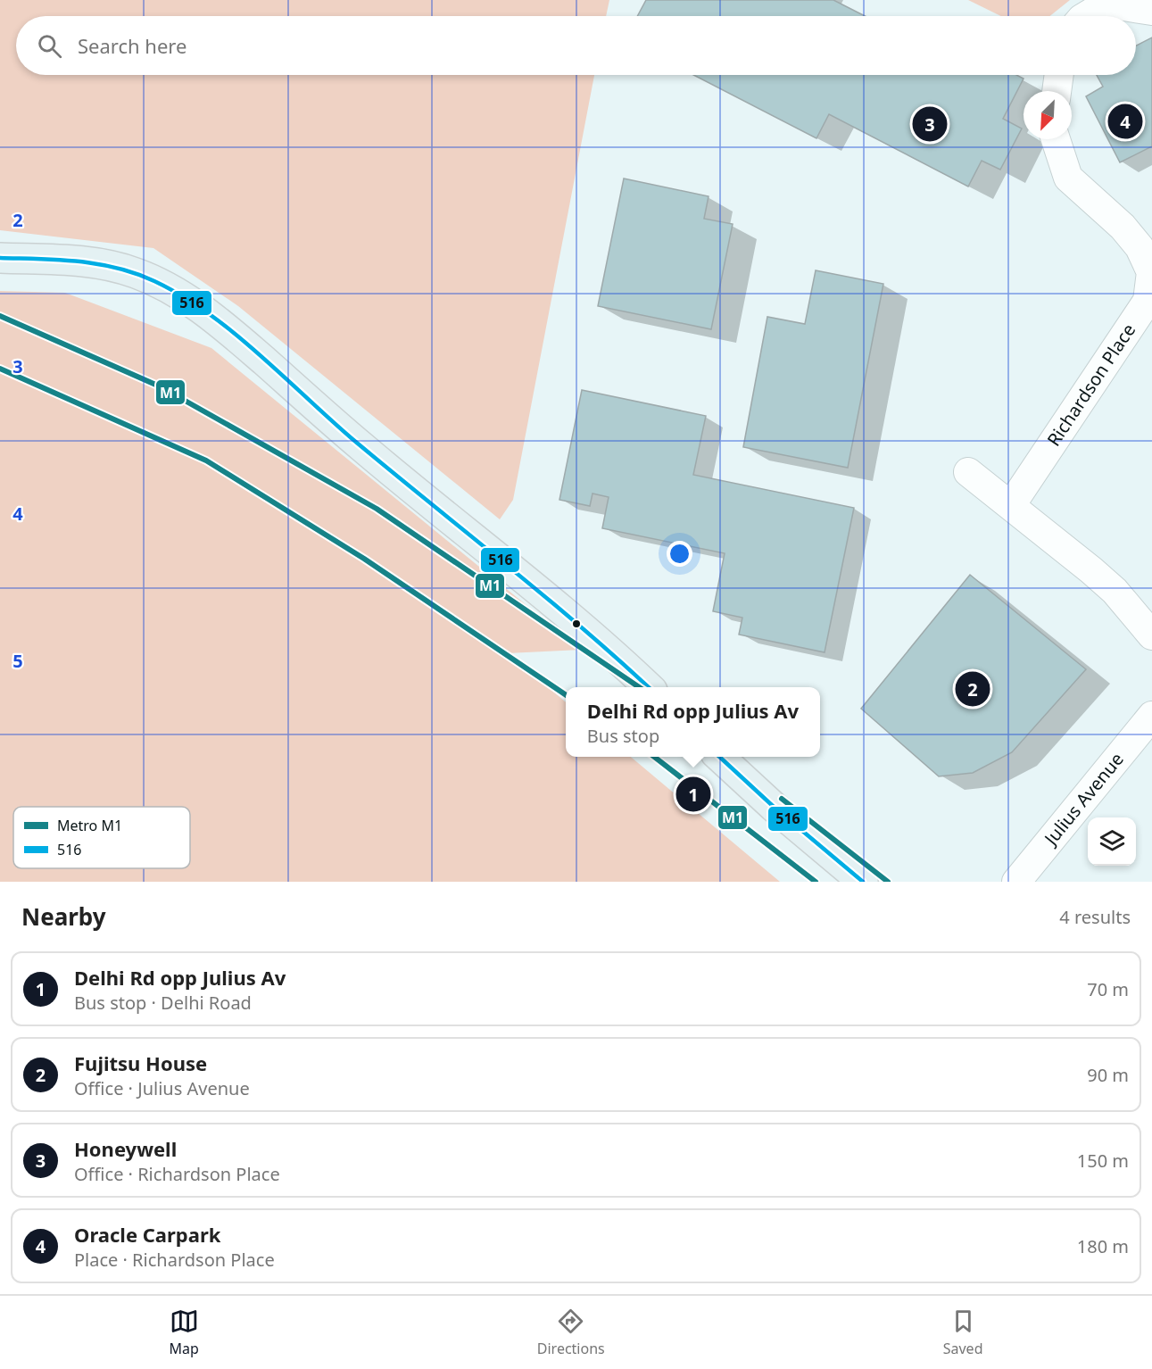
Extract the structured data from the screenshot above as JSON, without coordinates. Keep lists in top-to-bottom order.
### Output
{
  "streets": {
    "street": ["Richardson Place", "Julius Avenue"]
  },
  "lines": ["transit line 516", "metro line M1"],
  "legend": ["Metro M1", "516"],
  "north": "bottom left",
  "page": {
    "search": "Search here",
    "pins": [
      "4",
      "3",
      "2",
      "1"
    ],
    "popup": ["Delhi Rd opp Julius Av", "Bus stop"],
    "heading": ["Nearby", "4 results"],
    "list": [
      {
        "mark": "1",
        "name": "Delhi Rd opp Julius Av",
        "note": "Bus stop · Delhi Road",
        "value": "70 m"
      },
      {
        "mark": "2",
        "name": "Fujitsu House",
        "note": "Office · Julius Avenue",
        "value": "90 m"
      },
      {
        "mark": "3",
        "name": "Honeywell",
        "note": "Office · Richardson Place",
        "value": "150 m"
      },
      {
        "mark": "4",
        "name": "Oracle Carpark",
        "note": "Place · Richardson Place",
        "value": "180 m"
      }
    ],
    "nav": ["Map", "Directions", "Saved"]
  },
  "grid": {
    "rows": [
      "2",
      "3",
      "4",
      "5"
    ]
  }
}
